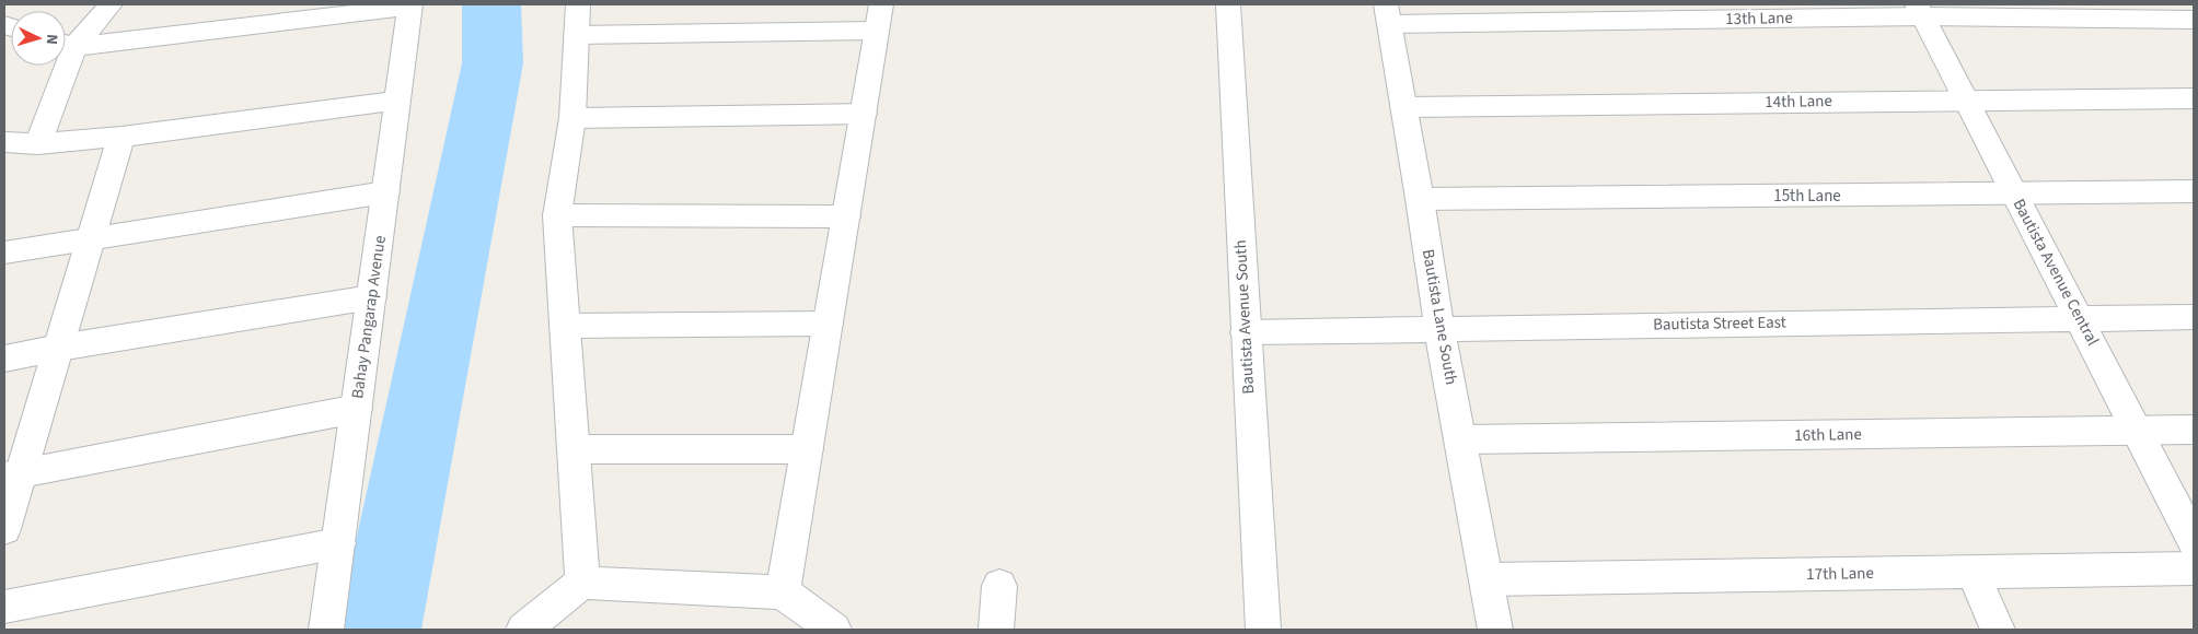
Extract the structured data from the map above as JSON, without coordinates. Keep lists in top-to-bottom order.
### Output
{
  "streets": {
    "street": [
      "13th Lane",
      "14th Lane",
      "15th Lane",
      "Bautista Avenue Central",
      "Bahay Pangarap Avenue",
      "Bautista Avenue South",
      "Bautista Lane South",
      "Bautista Street East",
      "16th Lane",
      "17th Lane"
    ]
  },
  "crossings": [
    ["13th Lane", "Bautista Avenue Central"],
    ["13th Lane", "Bautista Lane South"],
    ["14th Lane", "Bautista Avenue Central"],
    ["14th Lane", "Bautista Lane South"],
    ["15th Lane", "Bautista Avenue Central"],
    ["15th Lane", "Bautista Lane South"],
    ["Bautista Avenue Central", "Bautista Street East"],
    ["Bautista Avenue Central", "16th Lane"],
    ["Bautista Avenue South", "Bautista Street East"],
    ["Bautista Lane South", "Bautista Street East"],
    ["Bautista Lane South", "16th Lane"],
    ["Bautista Lane South", "17th Lane"]
  ],
  "north": "right"
}
